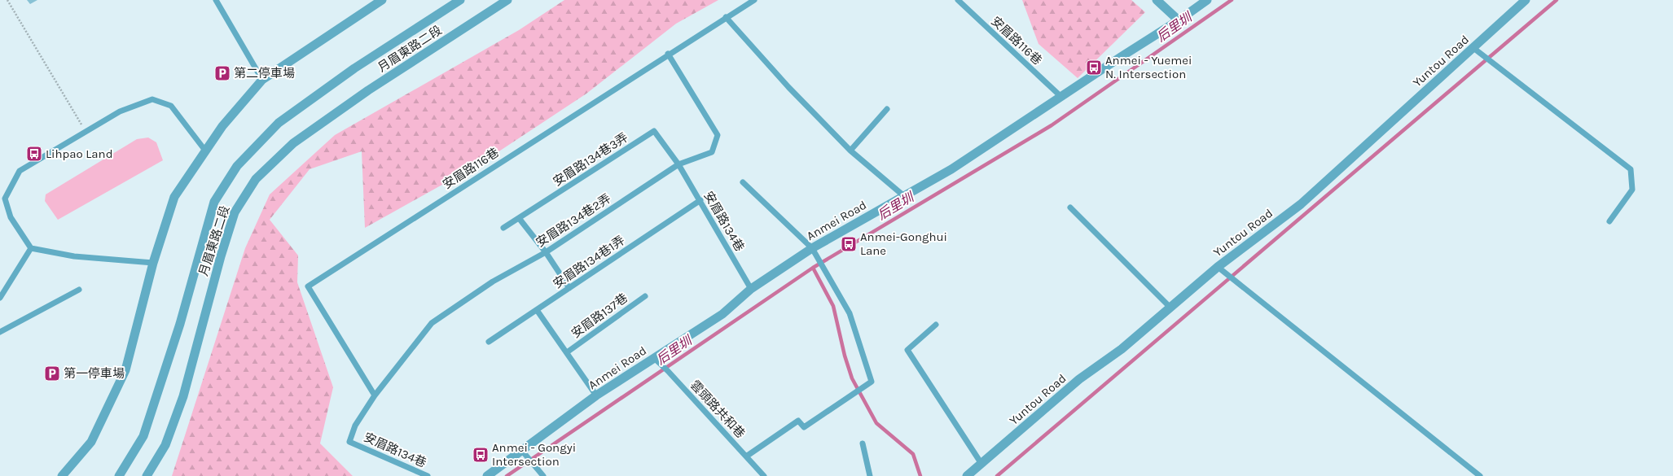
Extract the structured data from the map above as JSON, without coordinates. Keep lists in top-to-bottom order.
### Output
{
  "streets": {
    "street": ["月眉東路二段", "Yuntou Road", "Anmei Road"],
    "lane": [
      "安眉路116巷",
      "安眉路134巷3弄",
      "安眉路134巷2弄",
      "安眉路134巷",
      "安眉路134巷1弄",
      "安眉路137巷",
      "雲頭路共和巷"
    ]
  },
  "crossings": [
    ["安眉路116巷", "安眉路134巷2弄"],
    ["安眉路116巷", "Anmei Road"],
    ["安眉路116巷", "安眉路134巷"],
    ["安眉路134巷3弄", "安眉路134巷2弄"],
    ["安眉路134巷3弄", "安眉路134巷"],
    ["安眉路134巷2弄", "安眉路134巷"],
    ["Anmei Road", "安眉路134巷"],
    ["Anmei Road", "安眉路137巷"],
    ["Anmei Road", "雲頭路共和巷"],
    ["安眉路134巷", "安眉路134巷1弄"],
    ["安眉路134巷1弄", "安眉路137巷"]
  ],
  "water": ["后里圳"],
  "places": {
    "bus stop": [
      "Anmei - Yuemei N. Intersection",
      "Lihpao Land",
      "Anmei-Gonghui Lane",
      "Anmei - Gongyi Intersection"
    ],
    "parking": ["第二停車場", "第一停車場"]
  }
}
